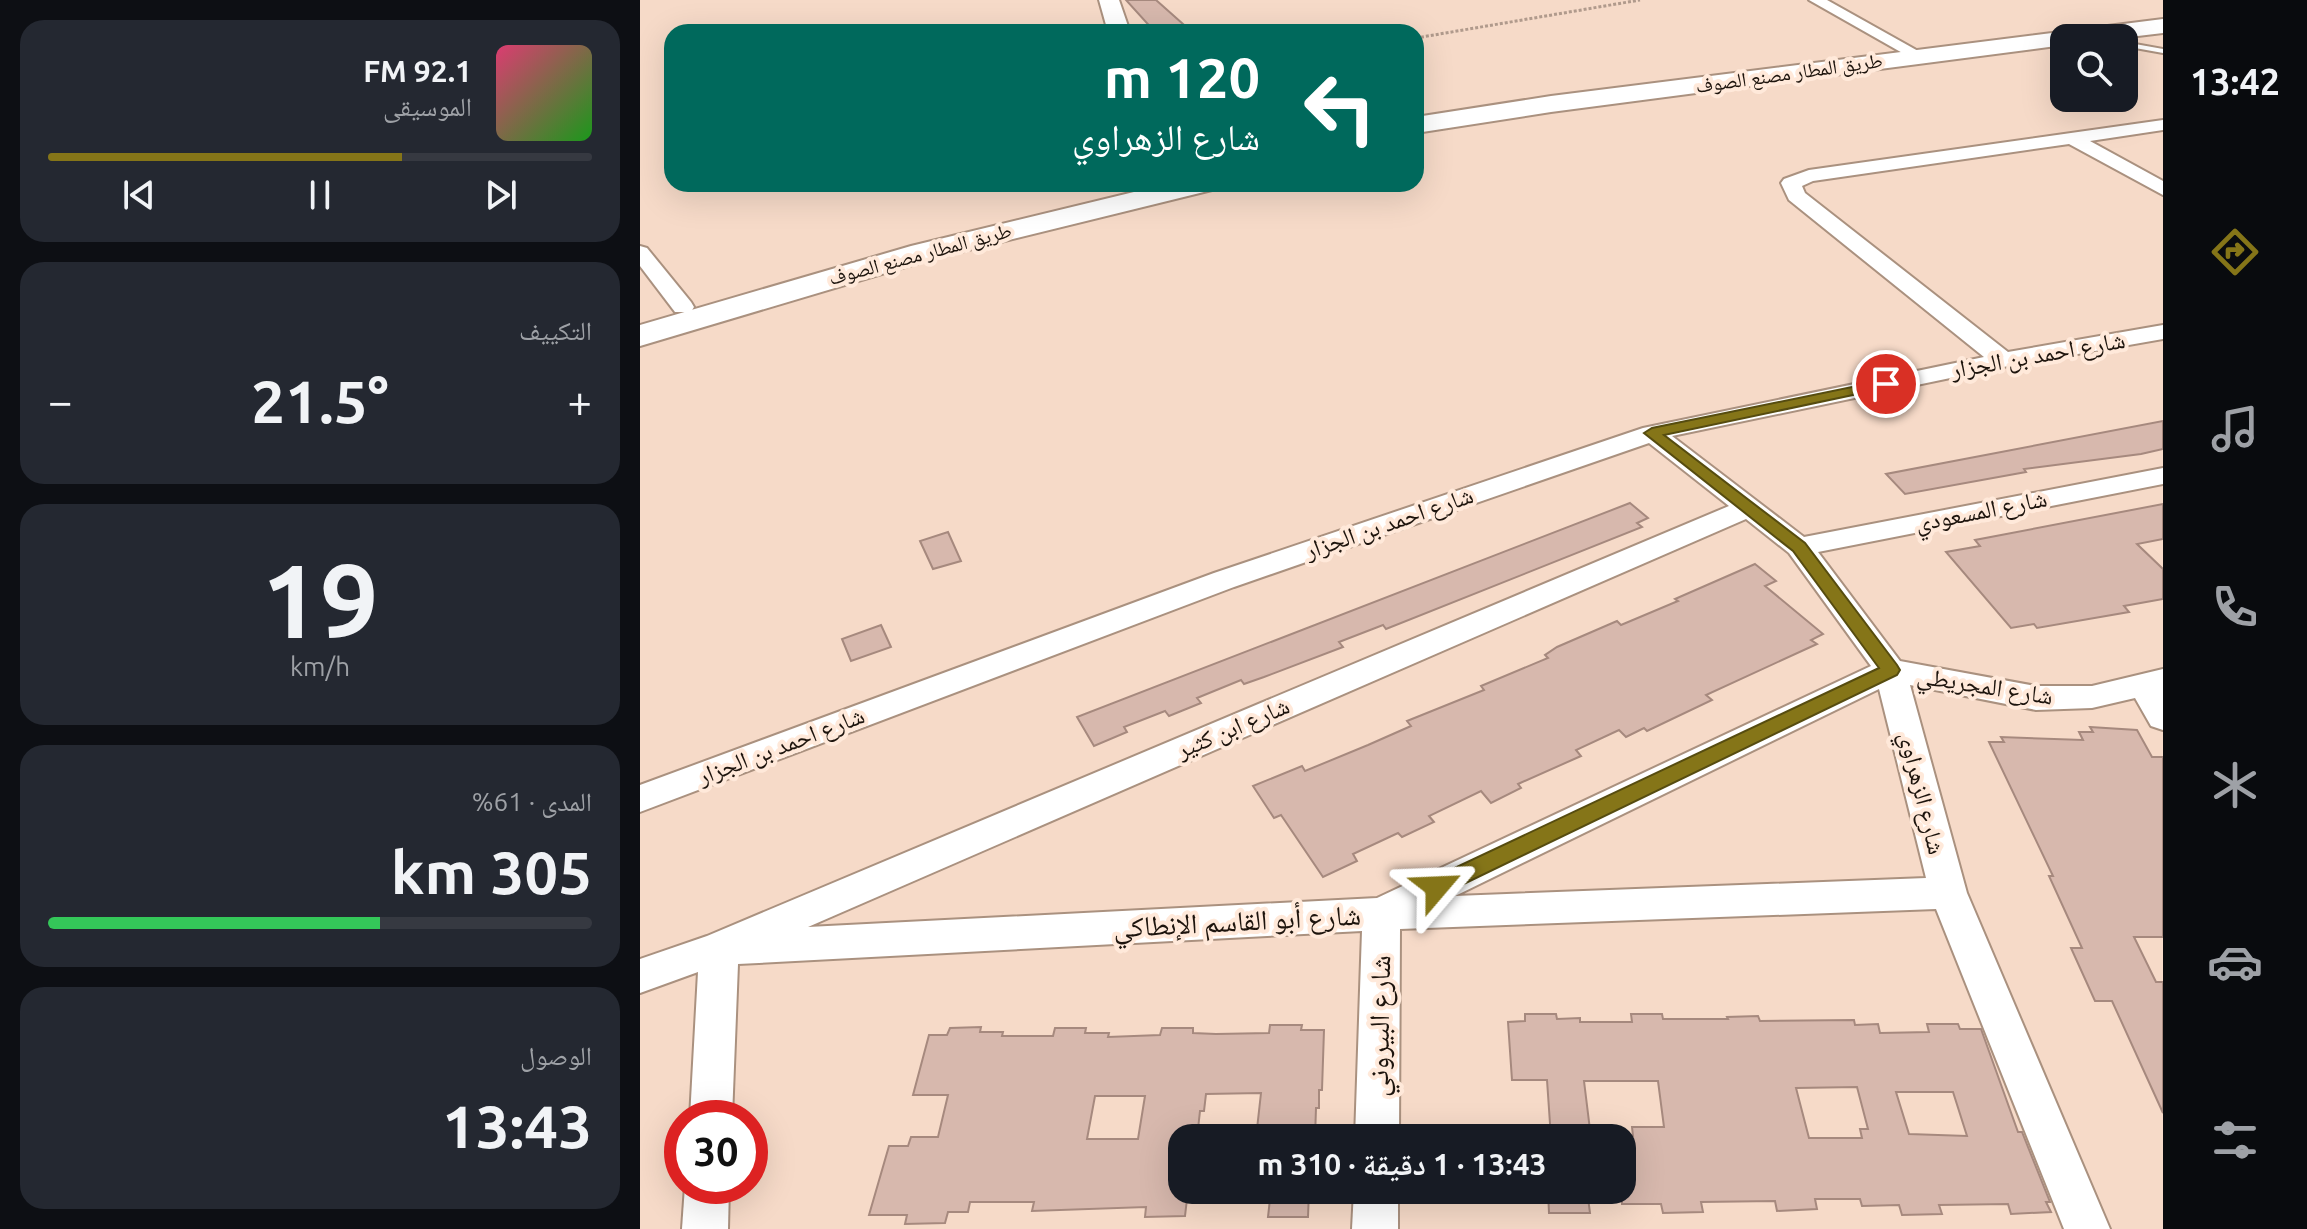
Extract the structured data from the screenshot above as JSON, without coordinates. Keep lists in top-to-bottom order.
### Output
{
  "streets": {
    "highway": ["طريق المطار مصنع الصوف"],
    "street": [
      "شارع احمد بن الجزار",
      "شارع المسعودي",
      "شارع المجريطي",
      "شارع ابن كثير",
      "شارع الزهراوي",
      "شارع أبو القاسم الإنطاكي",
      "شارع البيروني"
    ]
  },
  "crossings": [
    ["شارع احمد بن الجزار", "شارع الزهراوي"],
    ["شارع المسعودي", "شارع الزهراوي"],
    ["شارع المجريطي", "شارع الزهراوي"],
    ["شارع المجريطي", "شارع أبو القاسم الإنطاكي"],
    ["شارع المجريطي", "شارع البيروني"],
    ["شارع ابن كثير", "شارع الزهراوي"],
    ["شارع ابن كثير", "شارع أبو القاسم الإنطاكي"],
    ["شارع الزهراوي", "شارع أبو القاسم الإنطاكي"],
    ["شارع أبو القاسم الإنطاكي", "شارع البيروني"]
  ],
  "page": {
    "tabs": "13:42",
    "turn": ["120 m", "شارع الزهراوي"],
    "song": ["92.1 FM", "الموسيقى"],
    "tile": [
      "التكييف",
      ["19", "km/h"],
      ["المدى · 61%", "305 km"],
      ["الوصول", "13:43"]
    ],
    "heat": ["−", "21.5°", "+"],
    "limit": "30",
    "trip": "13:43 · 1 دقيقة · 310 m"
  }
}
